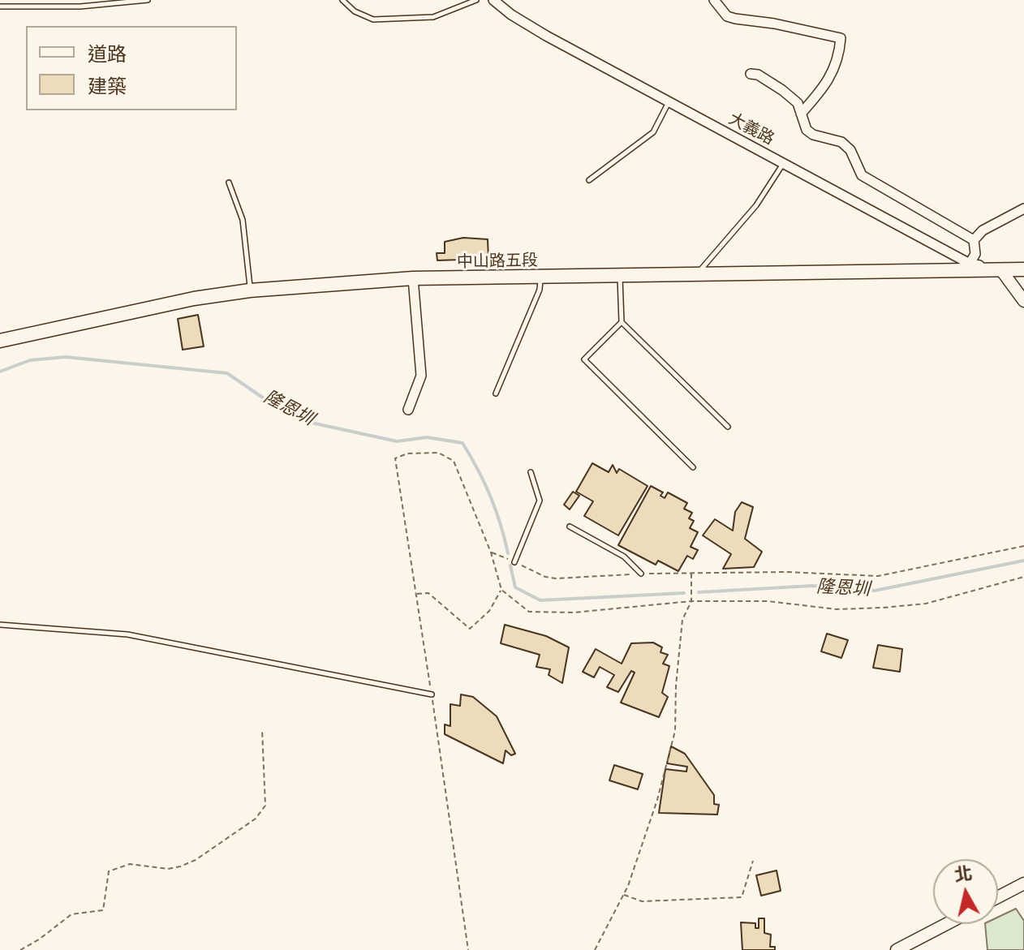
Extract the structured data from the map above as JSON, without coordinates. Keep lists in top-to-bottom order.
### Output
{
  "streets": {
    "main road": ["中山路五段"],
    "street": ["大義路"]
  },
  "crossings": [
    ["大義路", "中山路五段"]
  ],
  "water": ["隆恩圳"],
  "legend": ["道路", "建築"],
  "north": "top"
}
